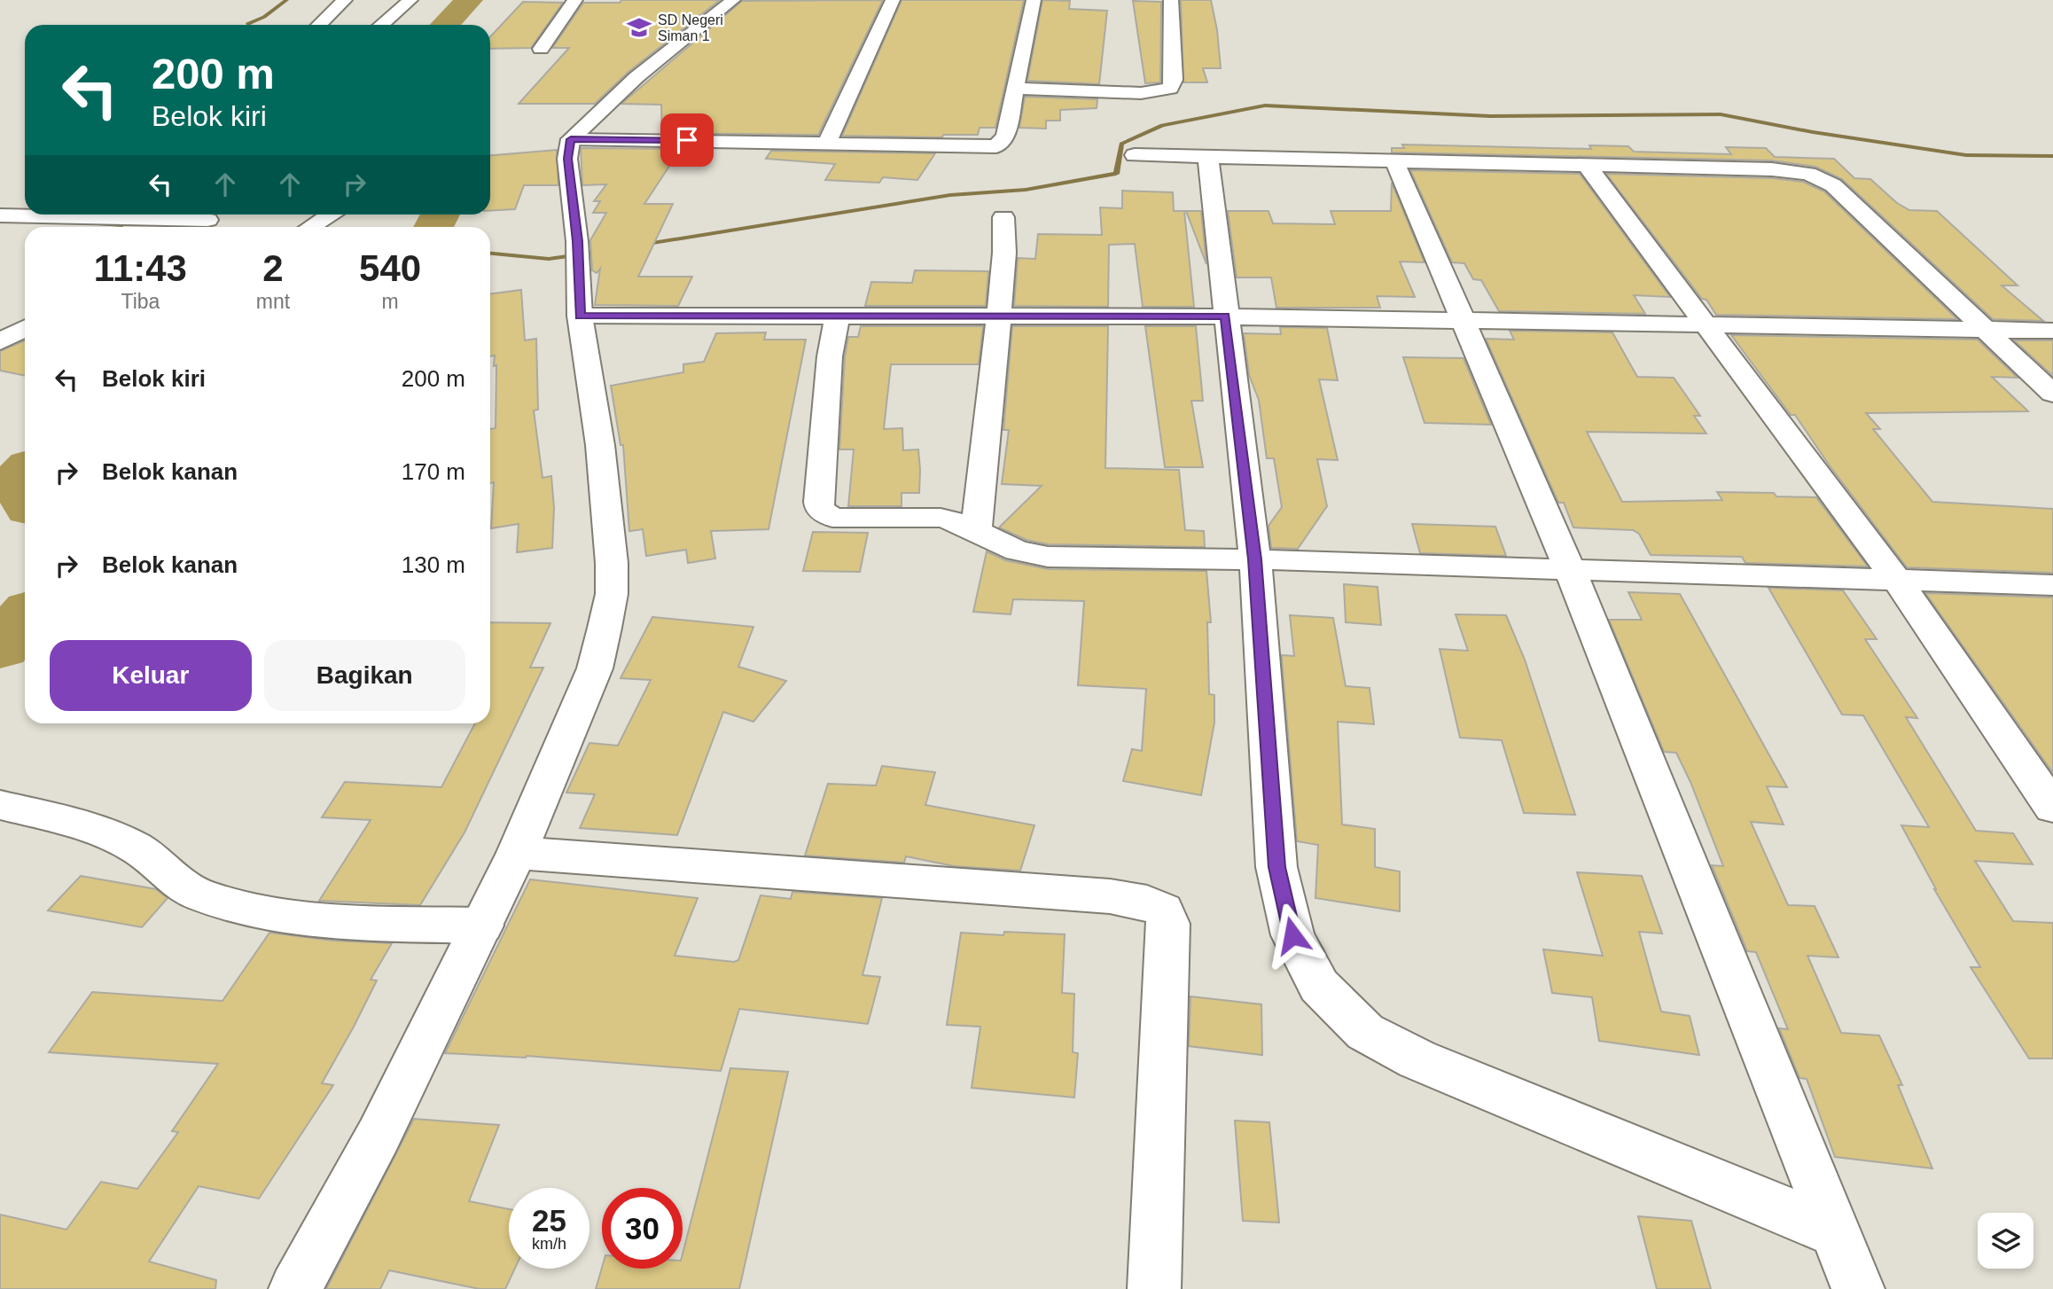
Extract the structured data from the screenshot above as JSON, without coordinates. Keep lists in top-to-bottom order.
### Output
{
  "places": {
    "school or university": ["SD Negeri Siman 1"]
  },
  "page": {
    "turn": ["200 m", "Belok kiri"],
    "eta": [
      "11:43",
      "Tiba",
      "2",
      "mnt",
      "540",
      "m"
    ],
    "list": [
      {
        "name": "Belok kiri",
        "value": "200 m"
      },
      {
        "name": "Belok kanan",
        "value": "170 m"
      },
      {
        "name": "Belok kanan",
        "value": "130 m"
      }
    ],
    "buttons": ["Keluar", "Bagikan"],
    "speed": "25 km/h",
    "limit": "30"
  }
}
